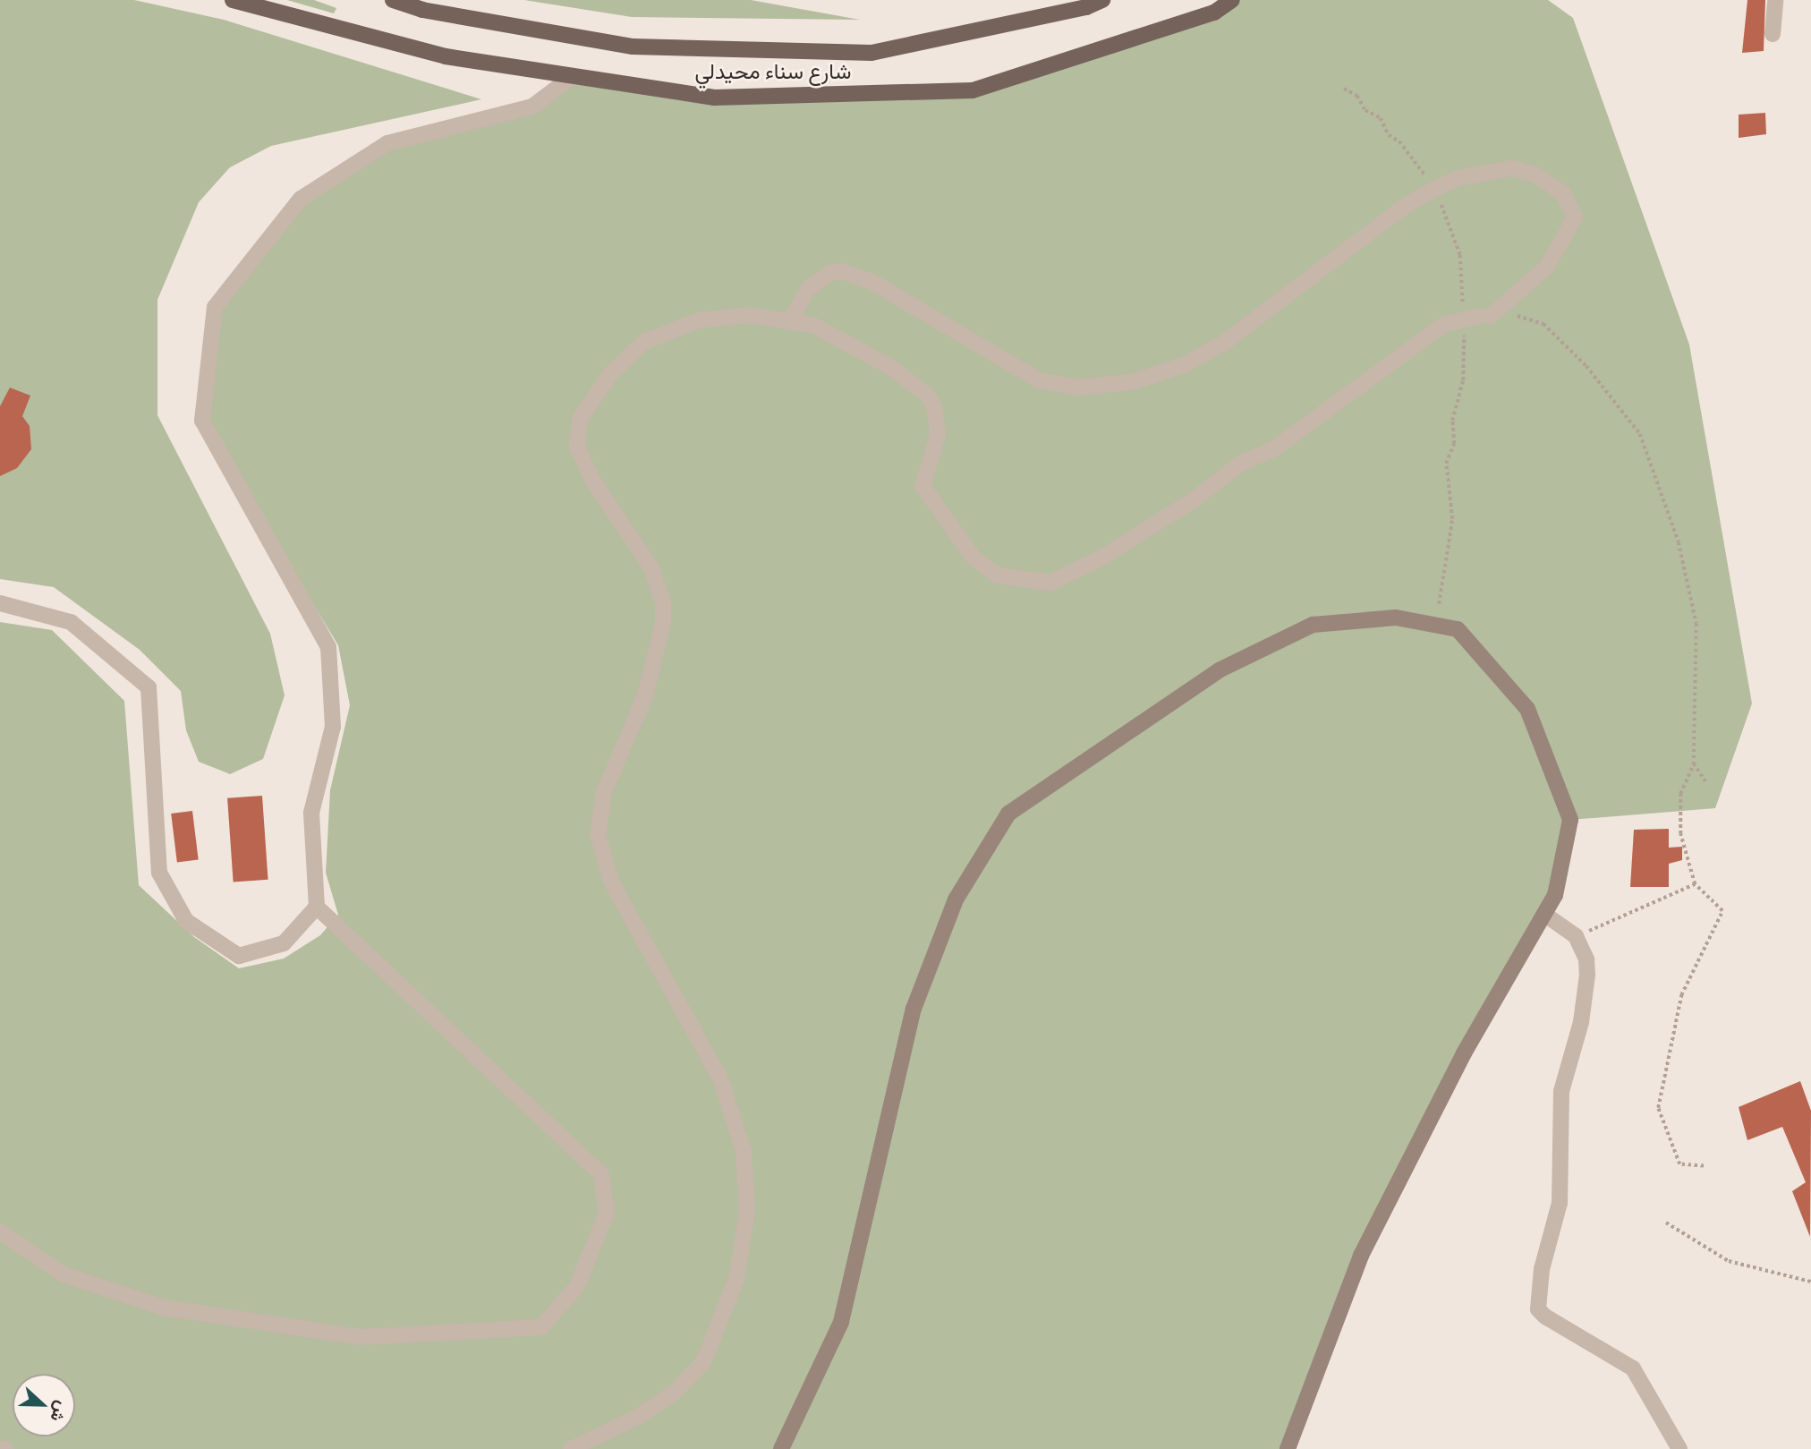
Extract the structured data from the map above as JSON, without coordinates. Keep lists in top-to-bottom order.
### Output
{
  "streets": {
    "main road": ["شارع سناء محيدلي"]
  },
  "north": "right"
}
